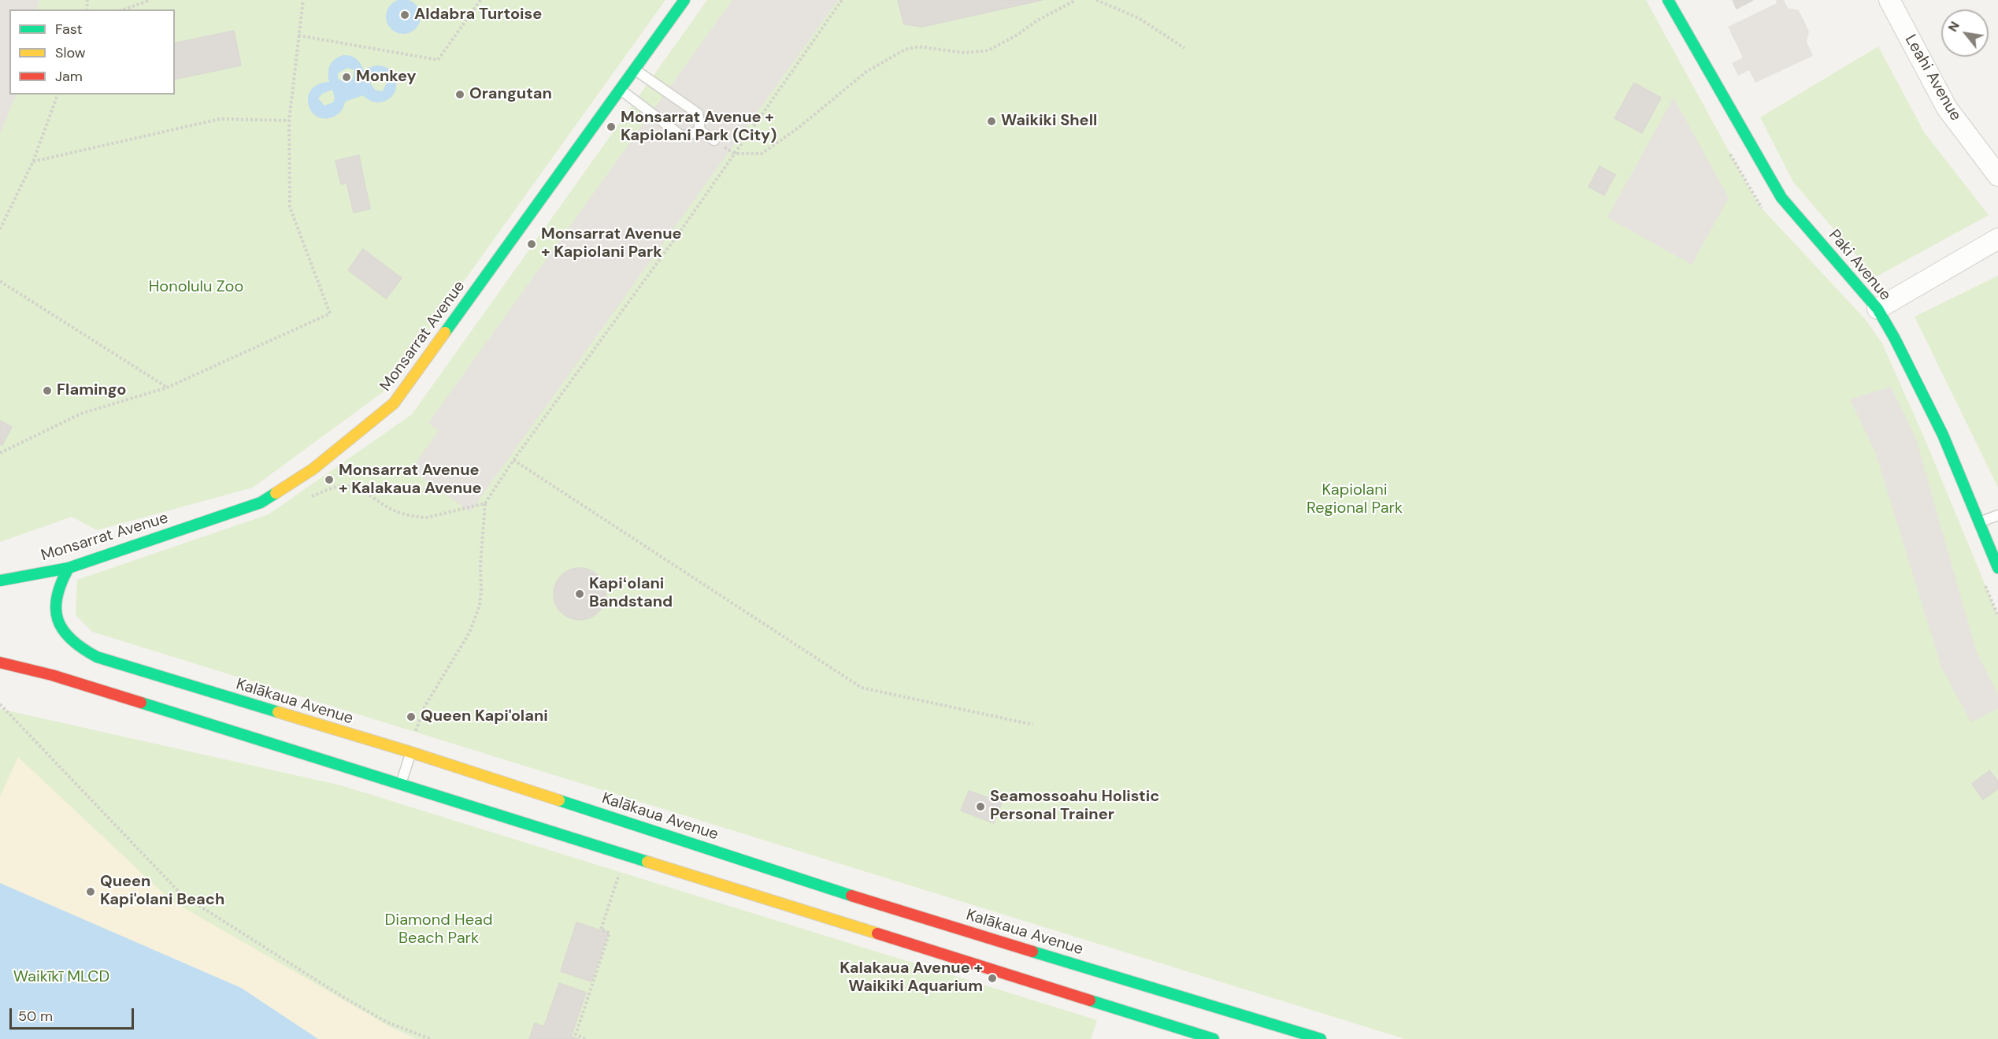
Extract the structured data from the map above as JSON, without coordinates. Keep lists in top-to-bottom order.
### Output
{
  "streets": {
    "street": [
      "Leahi Avenue",
      "Paki Avenue",
      "Monsarrat Avenue",
      "Kalākaua Avenue"
    ]
  },
  "crossings": [
    ["Monsarrat Avenue", "Kalākaua Avenue"]
  ],
  "parks": [
    "Honolulu Zoo",
    "Kapiolani Regional Park",
    "Diamond Head Beach Park",
    "Waikīkī MLCD"
  ],
  "places": [
    "Aldabra Turtoise",
    "Monkey",
    "Orangutan",
    "Waikiki Shell",
    "Monsarrat Avenue + Kapiolani Park (City)",
    "Monsarrat Avenue + Kapiolani Park",
    "Flamingo",
    "Monsarrat Avenue + Kalakaua Avenue",
    "Kapiʻolani Bandstand",
    "Queen Kapi'olani",
    "Seamossoahu Holistic Personal Trainer",
    "Queen Kapi'olani Beach",
    "Kalakaua Avenue + Waikiki Aquarium"
  ],
  "legend": ["Fast", "Slow", "Jam"],
  "scale_bar": "50 m",
  "north": "top left"
}
